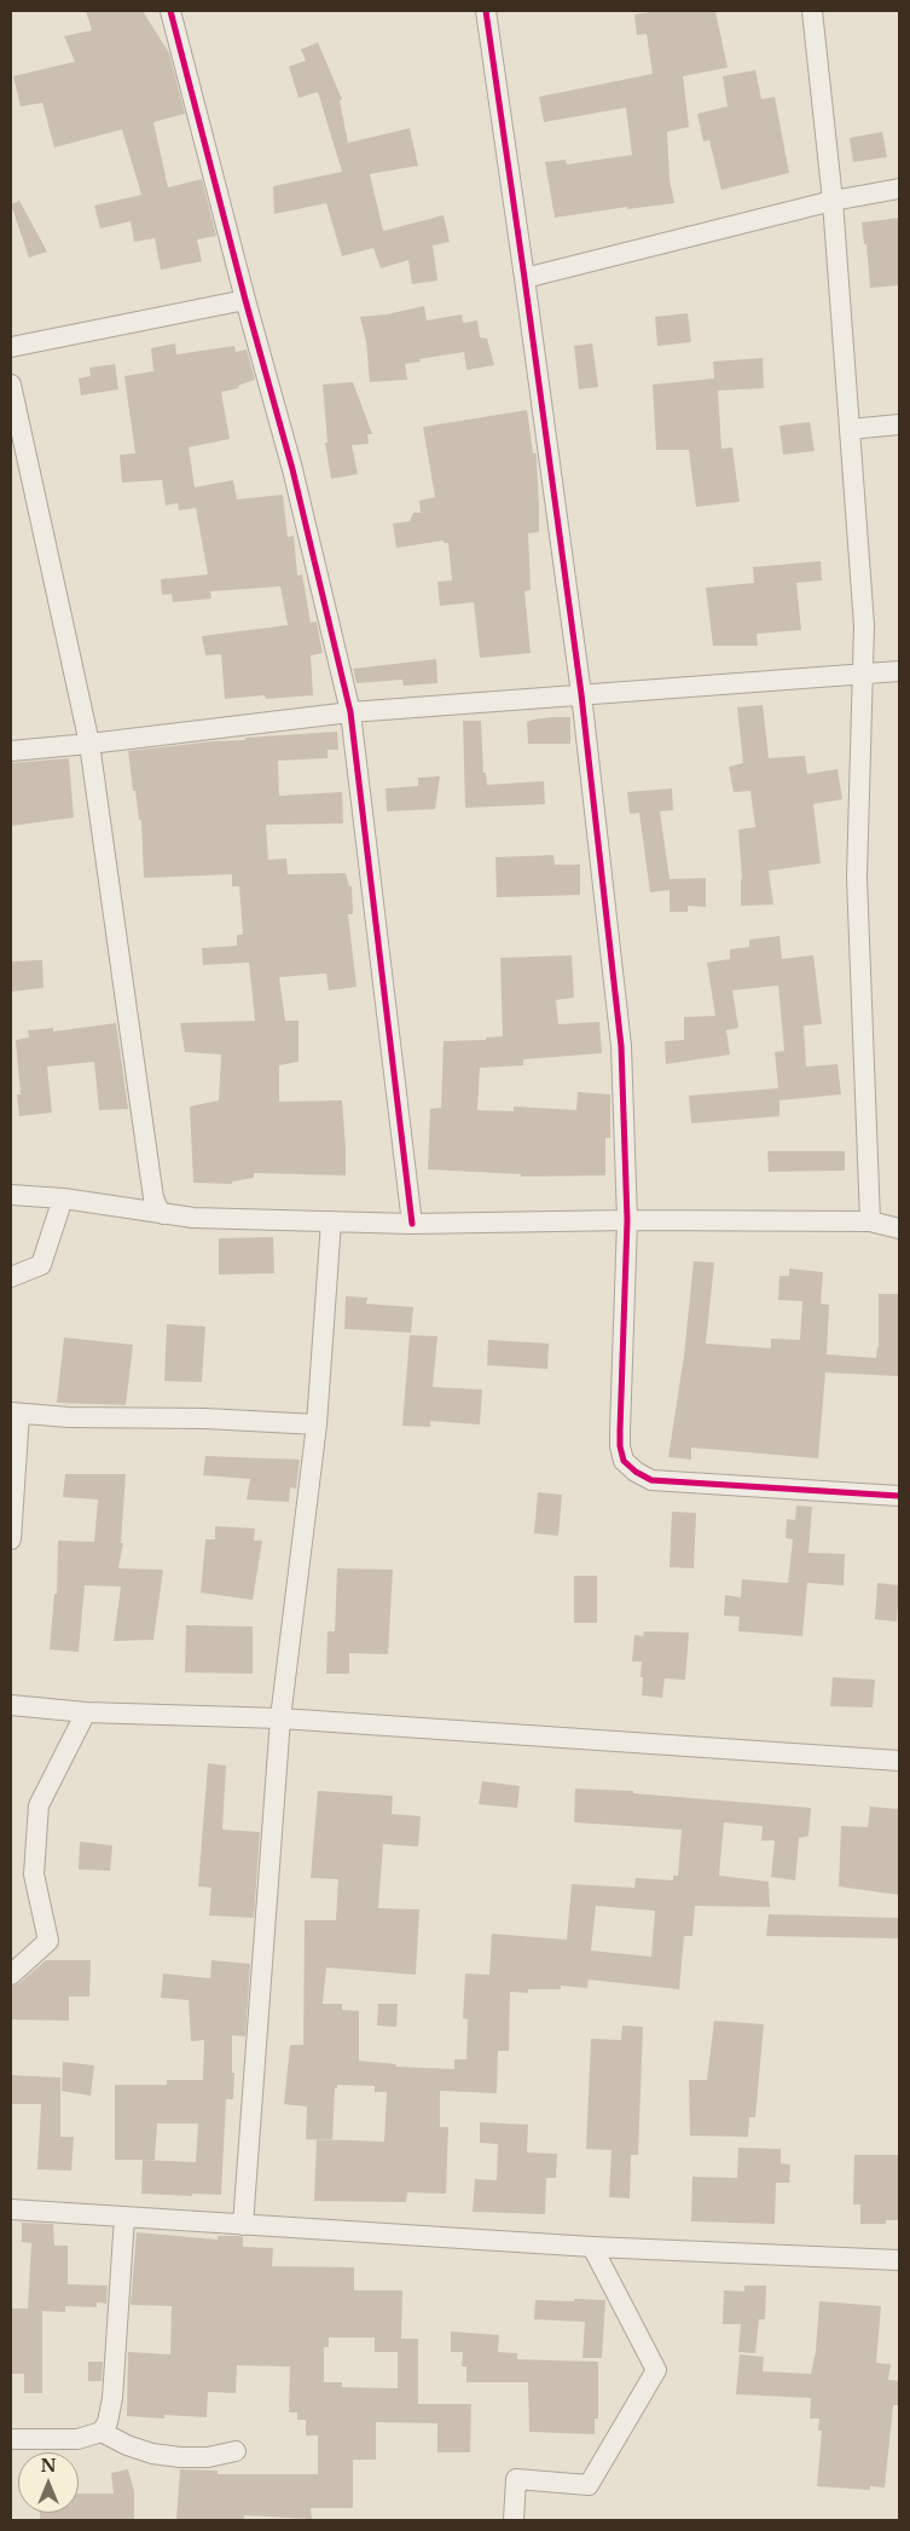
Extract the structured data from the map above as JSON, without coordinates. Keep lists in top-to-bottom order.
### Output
{
  "north": "top"
}
